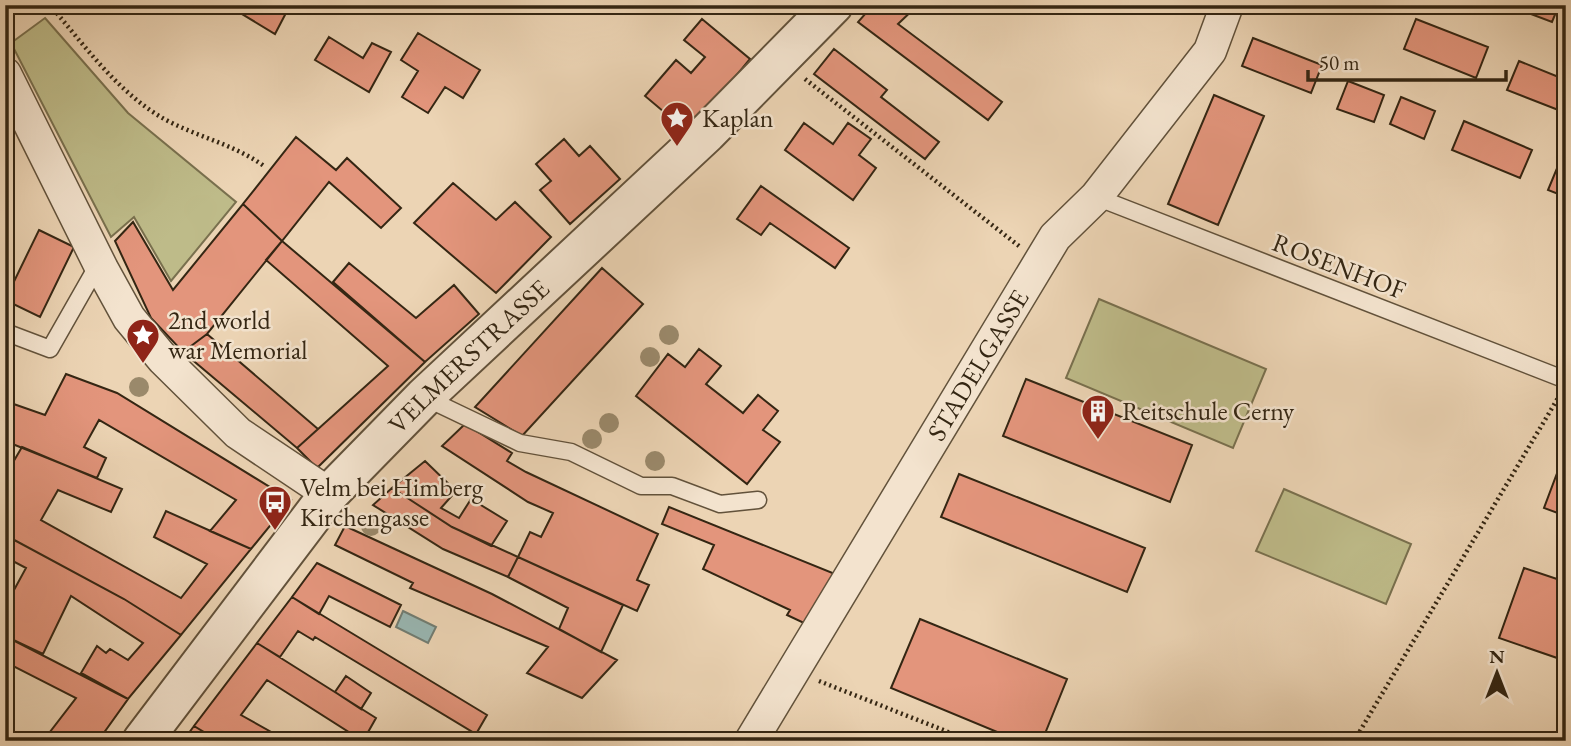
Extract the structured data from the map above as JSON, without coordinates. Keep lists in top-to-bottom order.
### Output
{
  "streets": {
    "street": ["VELMERSTRASSE", "STADELGASSE"],
    "lane": ["ROSENHOF"]
  },
  "crossings": [
    ["ROSENHOF", "STADELGASSE"]
  ],
  "places": {
    "place": ["Kaplan", "2nd world war Memorial"],
    "building": ["Reitschule Cerny"],
    "bus stop": ["Velm bei Himberg Kirchengasse"]
  },
  "scale_bar": "50 m",
  "north": "top"
}
